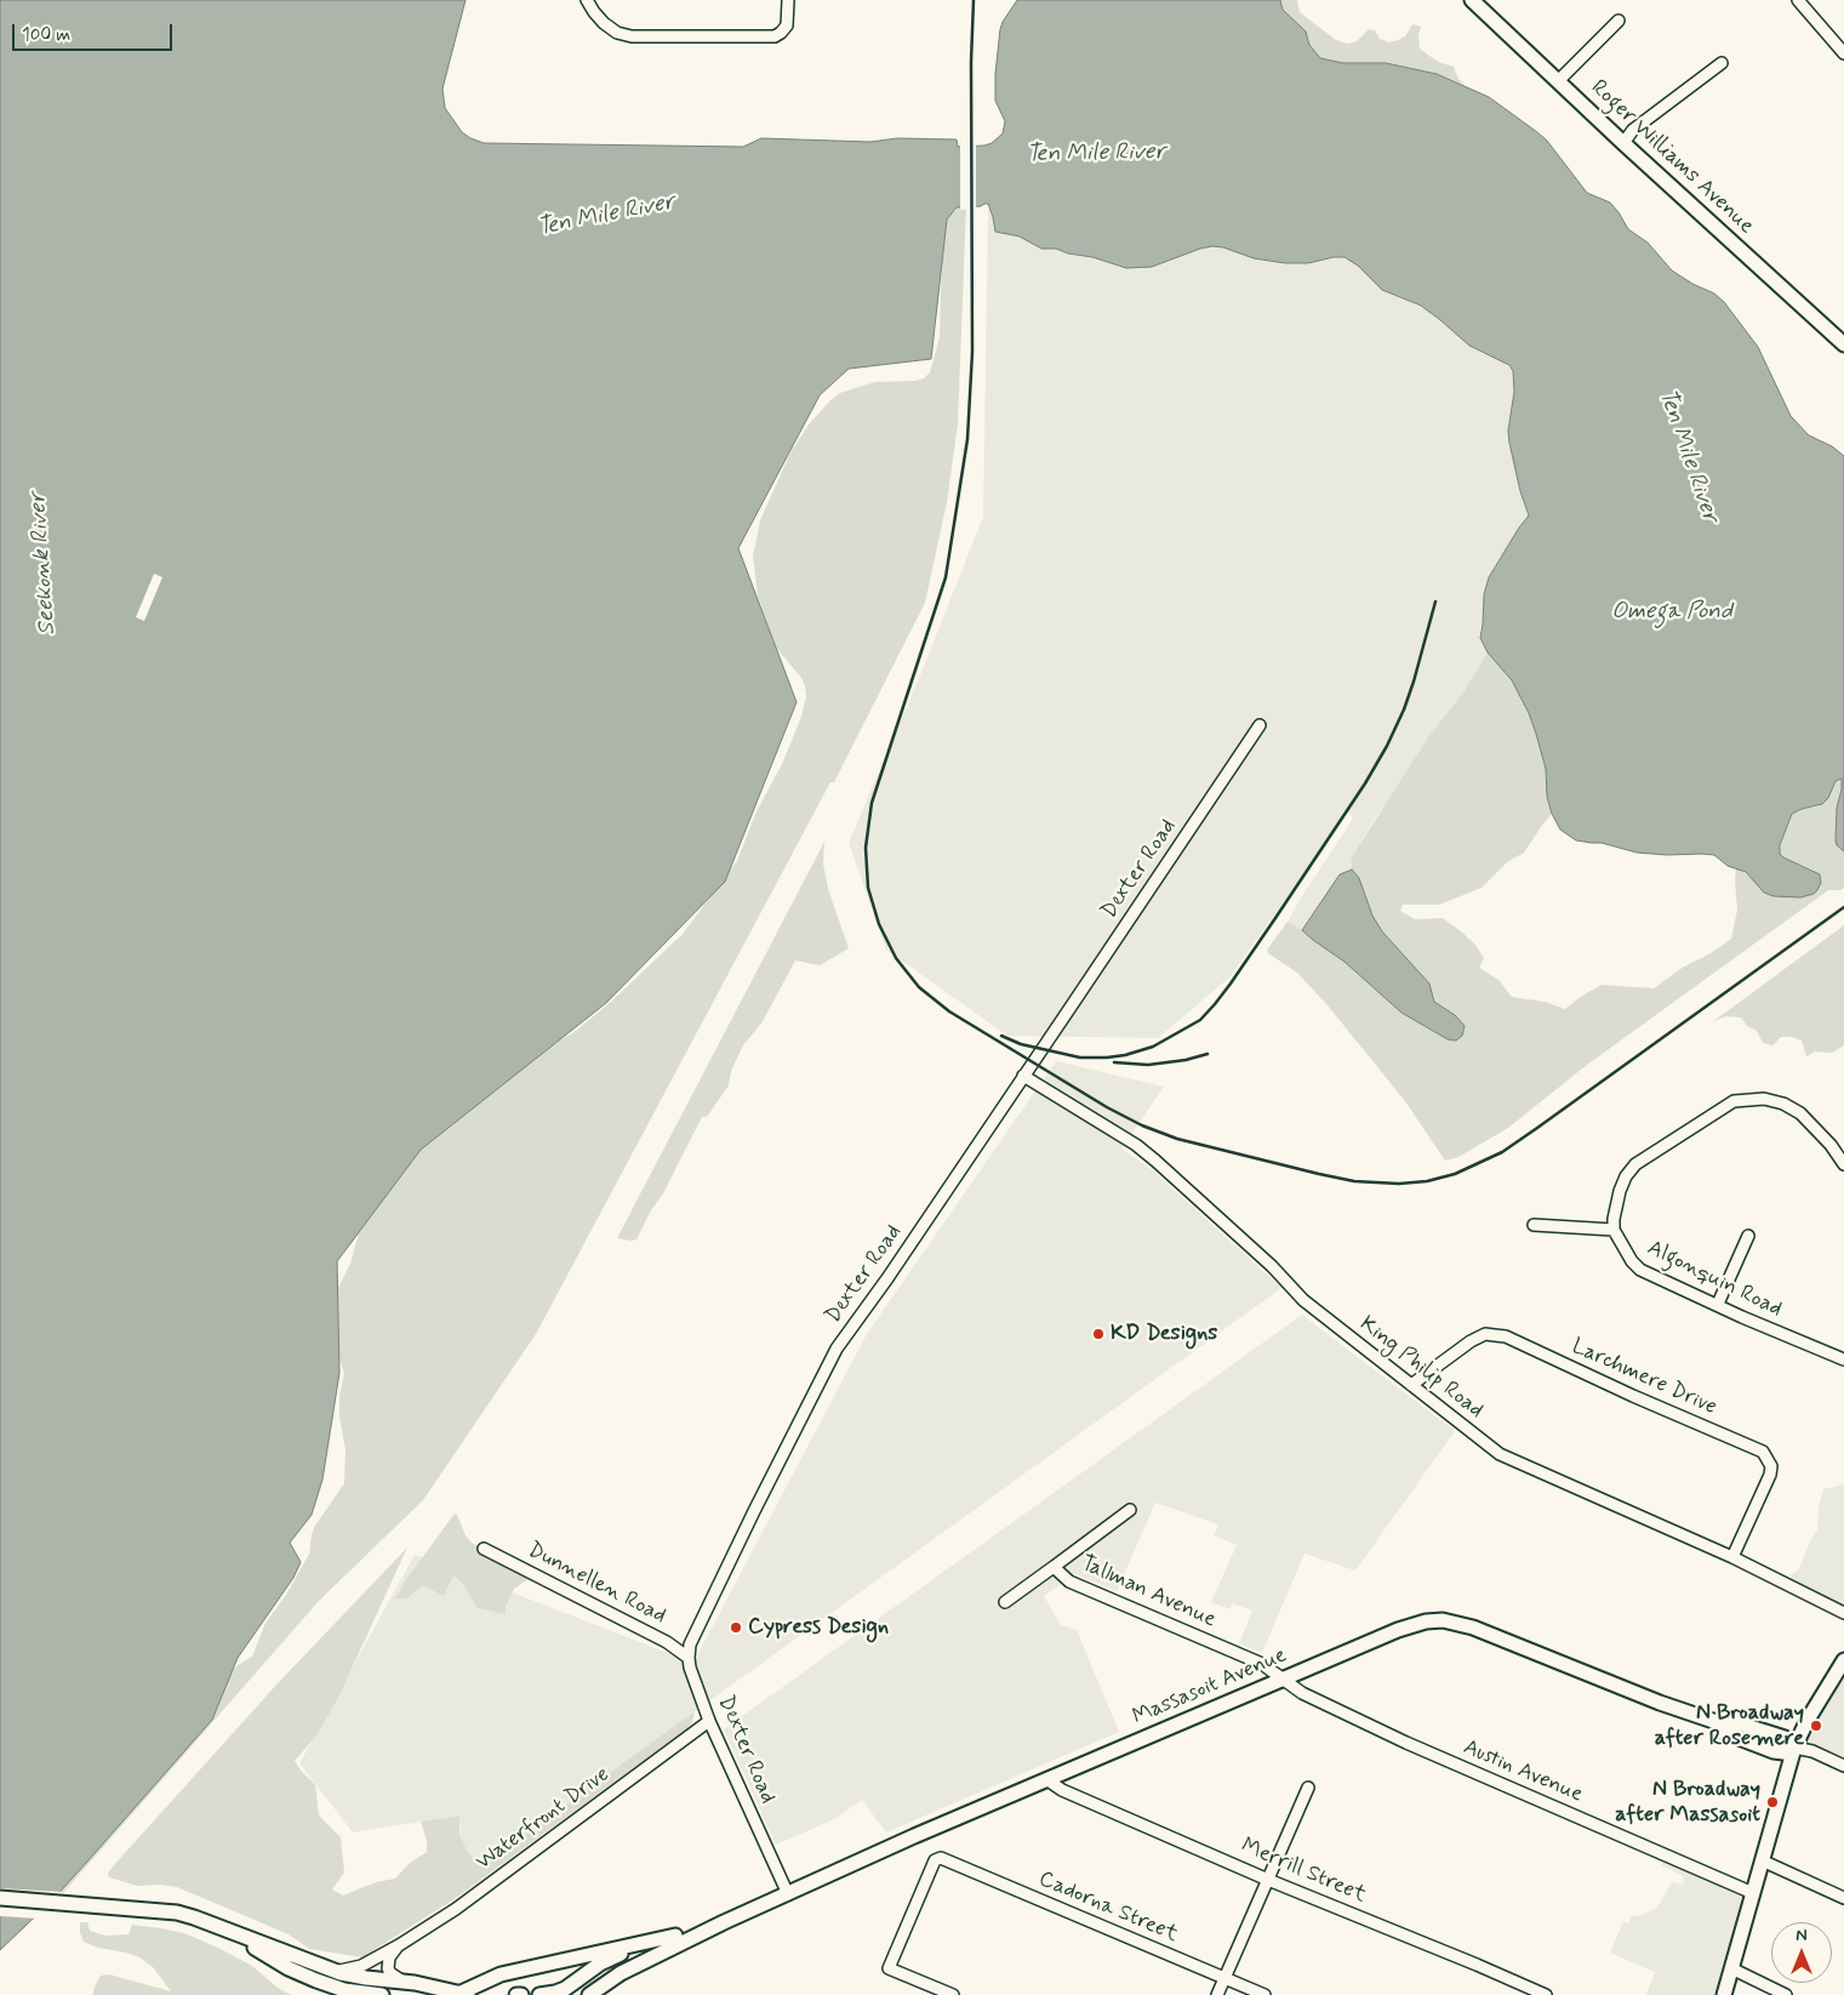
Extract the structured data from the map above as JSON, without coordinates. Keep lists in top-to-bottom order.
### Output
{
  "streets": {
    "main road": ["Roger Williams Avenue", "Massasoit Avenue"],
    "street": [
      "Dexter Road",
      "Algonquin Road",
      "King Philip Road",
      "Larchmere Drive",
      "Dunnellen Road",
      "Tallman Avenue",
      "Austin Avenue",
      "Waterfront Drive",
      "Merrill Street",
      "Cadorna Street"
    ]
  },
  "crossings": [
    ["Dexter Road", "King Philip Road"],
    ["Dexter Road", "Dunnellen Road"],
    ["Dexter Road", "Massasoit Avenue"],
    ["Dexter Road", "Waterfront Drive"],
    ["King Philip Road", "Larchmere Drive"],
    ["Tallman Avenue", "Massasoit Avenue"],
    ["Tallman Avenue", "Austin Avenue"],
    ["Massasoit Avenue", "Austin Avenue"],
    ["Massasoit Avenue", "Merrill Street"]
  ],
  "water": ["Ten Mile River", "Seekonk River", "Omega Pond"],
  "places": [
    "KD Designs",
    "Cypress Design",
    "N Broadway after Rosemere",
    "N Broadway after Massasoit"
  ],
  "scale_bar": "100 m",
  "north": "top"
}
